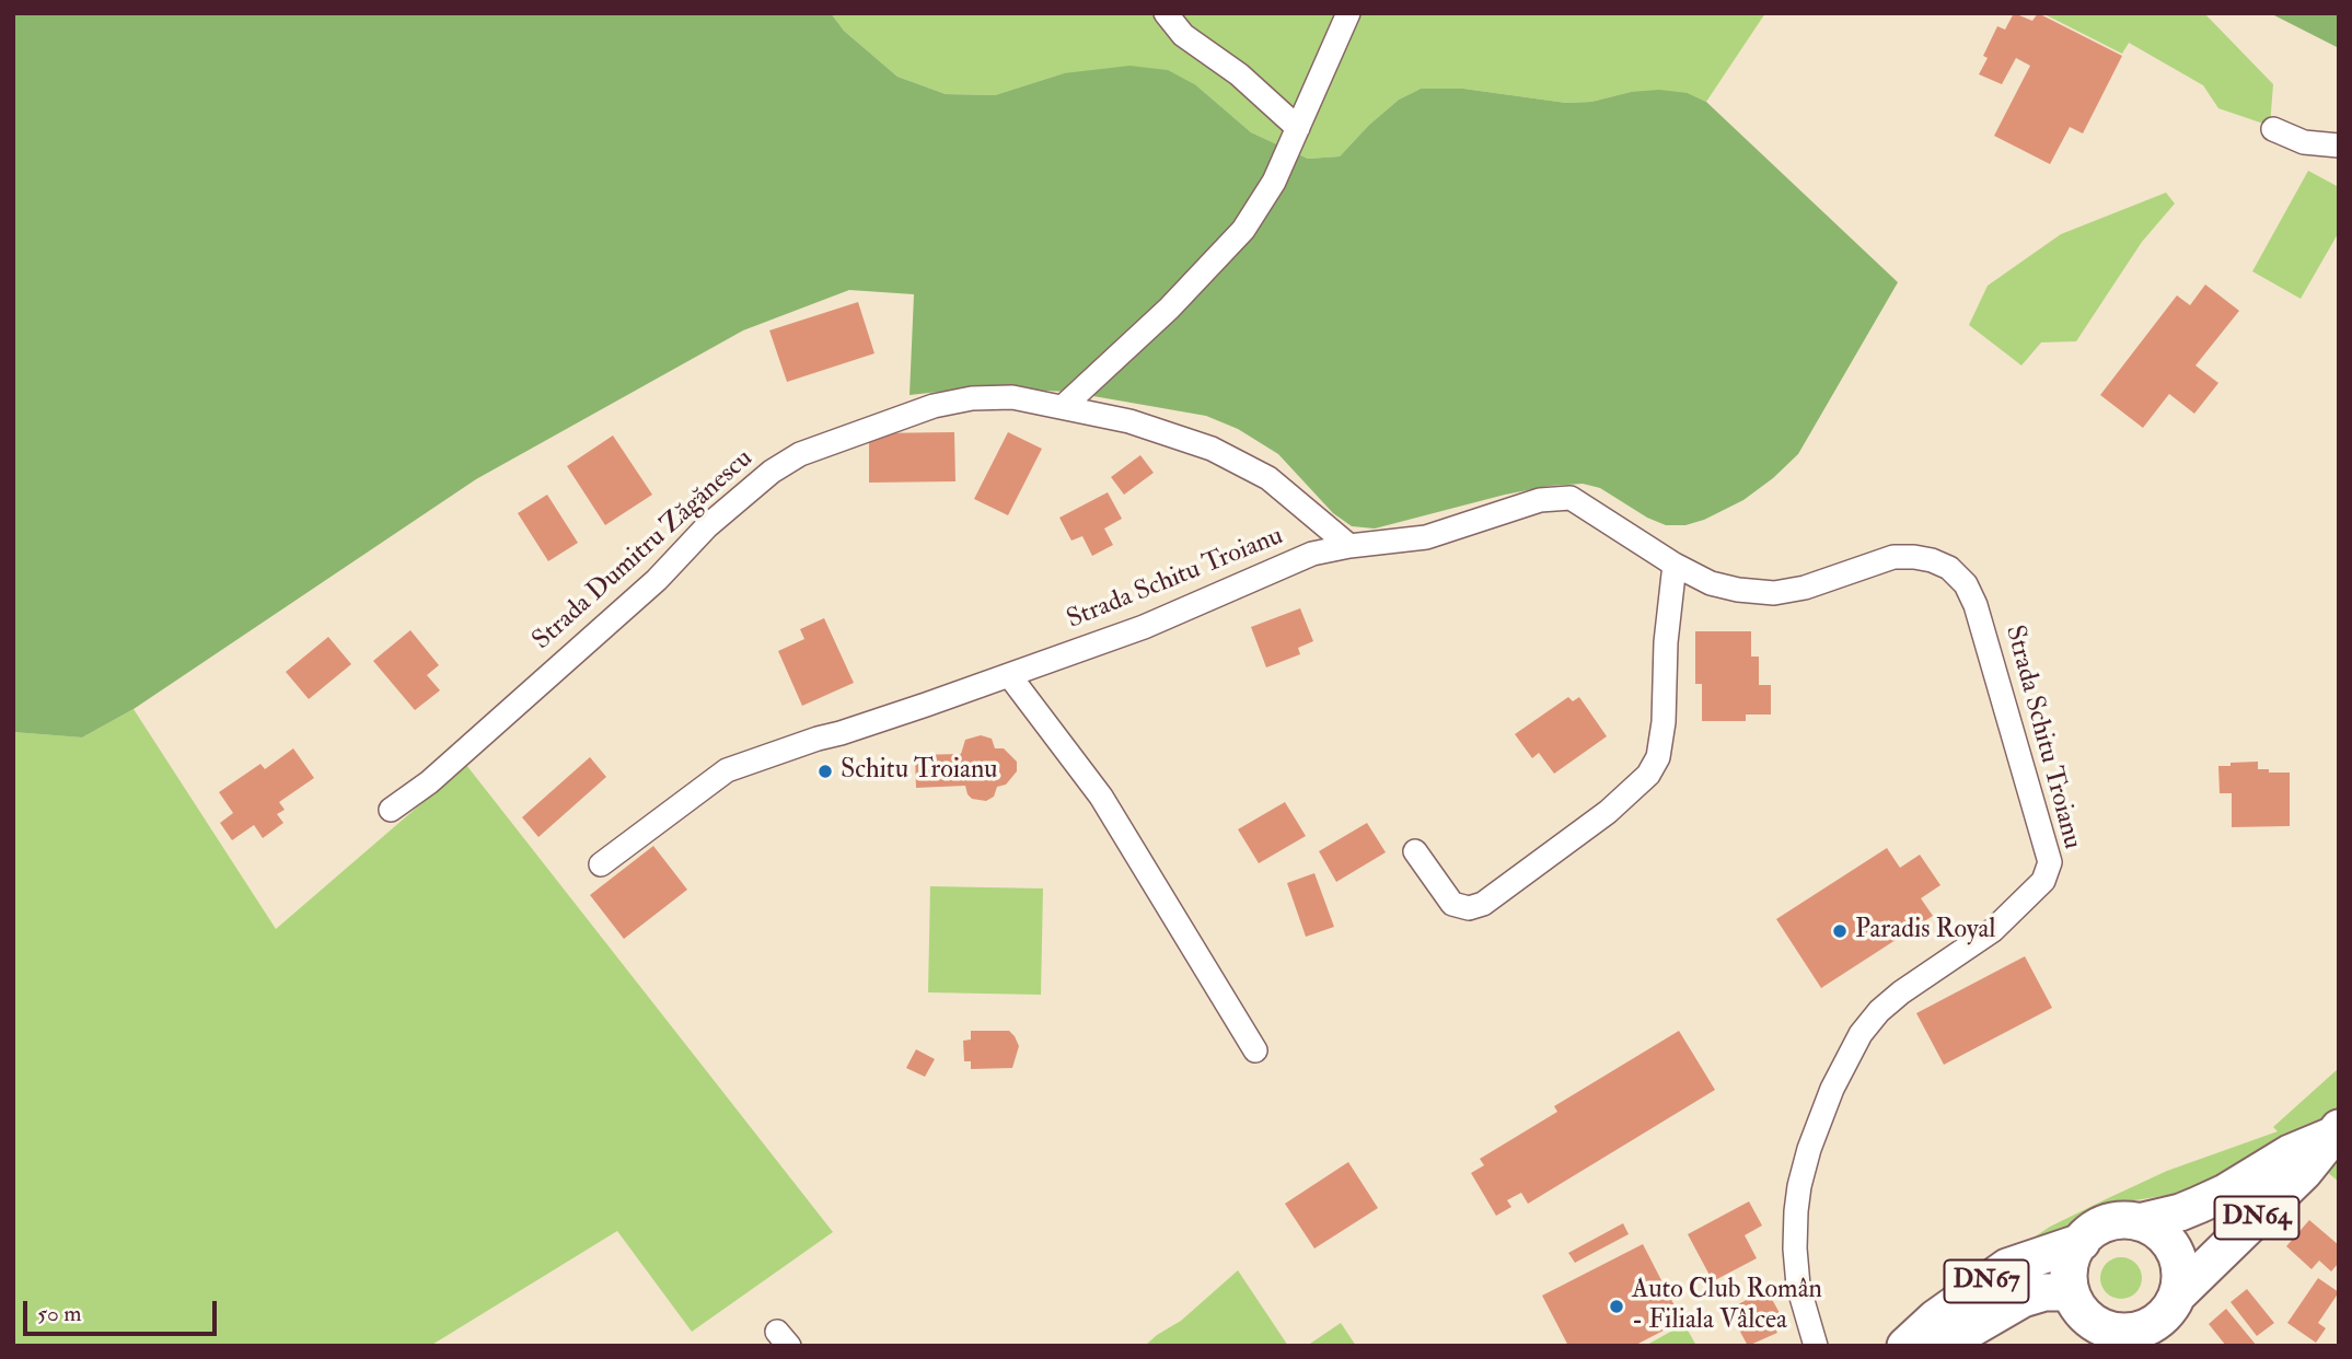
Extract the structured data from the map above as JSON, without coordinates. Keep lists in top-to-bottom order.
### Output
{
  "streets": {
    "main road": ["DN64", "DN67"],
    "street": ["Strada Dumitru Zăgănescu", "Strada Schitu Troianu"]
  },
  "crossings": [
    ["Strada Dumitru Zăgănescu", "Strada Schitu Troianu"],
    ["DN64", "DN67"]
  ],
  "places": ["Schitu Troianu", "Paradis Royal", "Auto Club Român - Filiala Vâlcea"],
  "scale_bar": "50 m"
}
